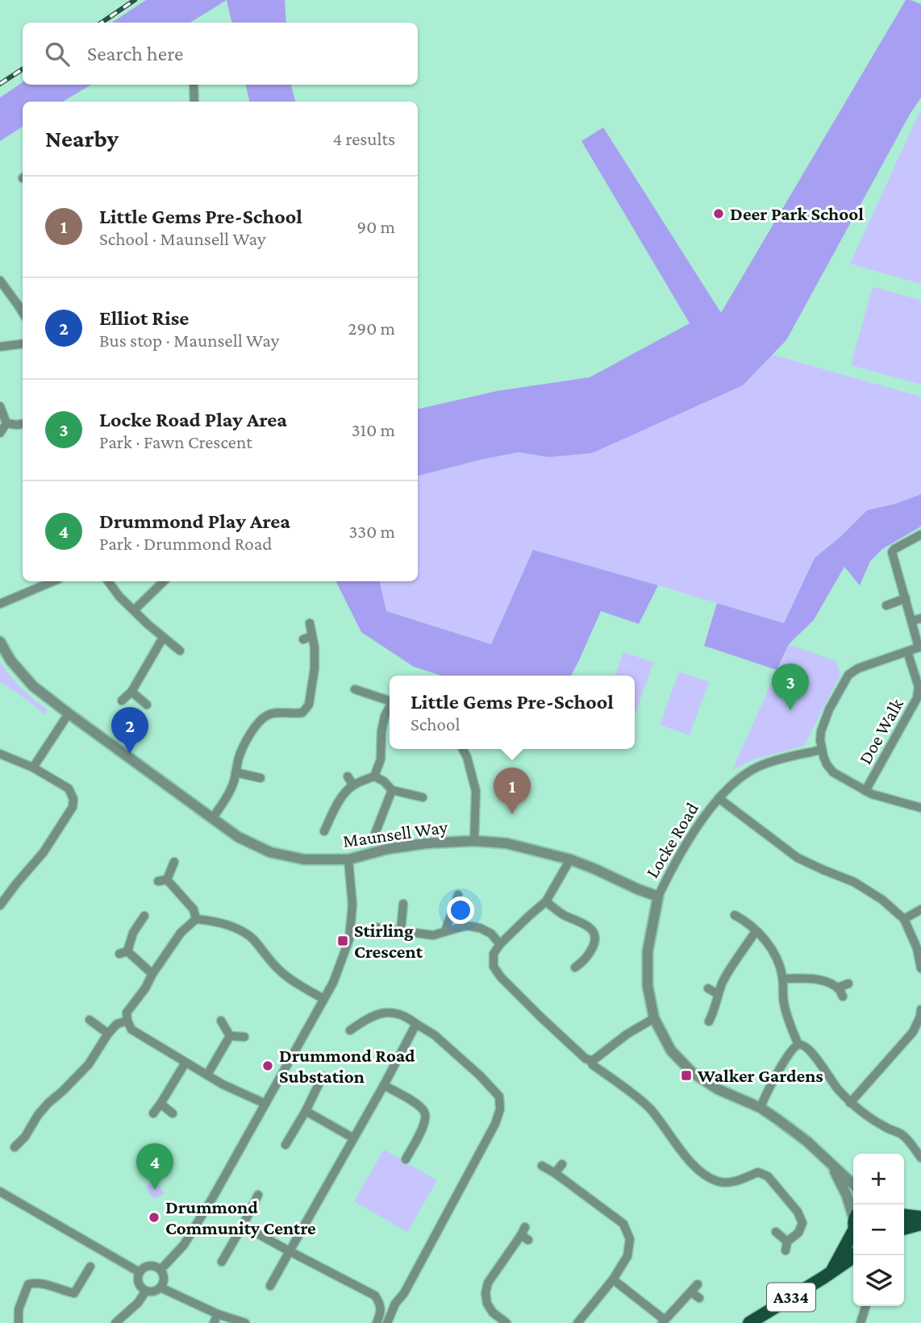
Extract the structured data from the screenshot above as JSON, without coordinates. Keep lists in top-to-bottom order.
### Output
{
  "streets": {
    "main road": ["A334"],
    "street": ["Doe Walk", "Maunsell Way", "Locke Road"]
  },
  "crossings": [
    ["Maunsell Way", "Locke Road"]
  ],
  "places": {
    "other": ["Deer Park School", "Drummond Road Substation", "Drummond Community Centre"],
    "transit": ["Stirling Crescent", "Walker Gardens"]
  },
  "page": {
    "search": "Search here",
    "heading": ["Nearby", "4 results"],
    "list": [
      {
        "mark": "1",
        "name": "Little Gems Pre-School",
        "note": "School · Maunsell Way",
        "value": "90 m"
      },
      {
        "mark": "2",
        "name": "Elliot Rise",
        "note": "Bus stop · Maunsell Way",
        "value": "290 m"
      },
      {
        "mark": "3",
        "name": "Locke Road Play Area",
        "note": "Park · Fawn Crescent",
        "value": "310 m"
      },
      {
        "mark": "4",
        "name": "Drummond Play Area",
        "note": "Park · Drummond Road",
        "value": "330 m"
      }
    ],
    "pins": [
      "3",
      "2",
      "1",
      "4"
    ],
    "popup": ["Little Gems Pre-School", "School"],
    "map_buttons": ["+", "−"]
  }
}
